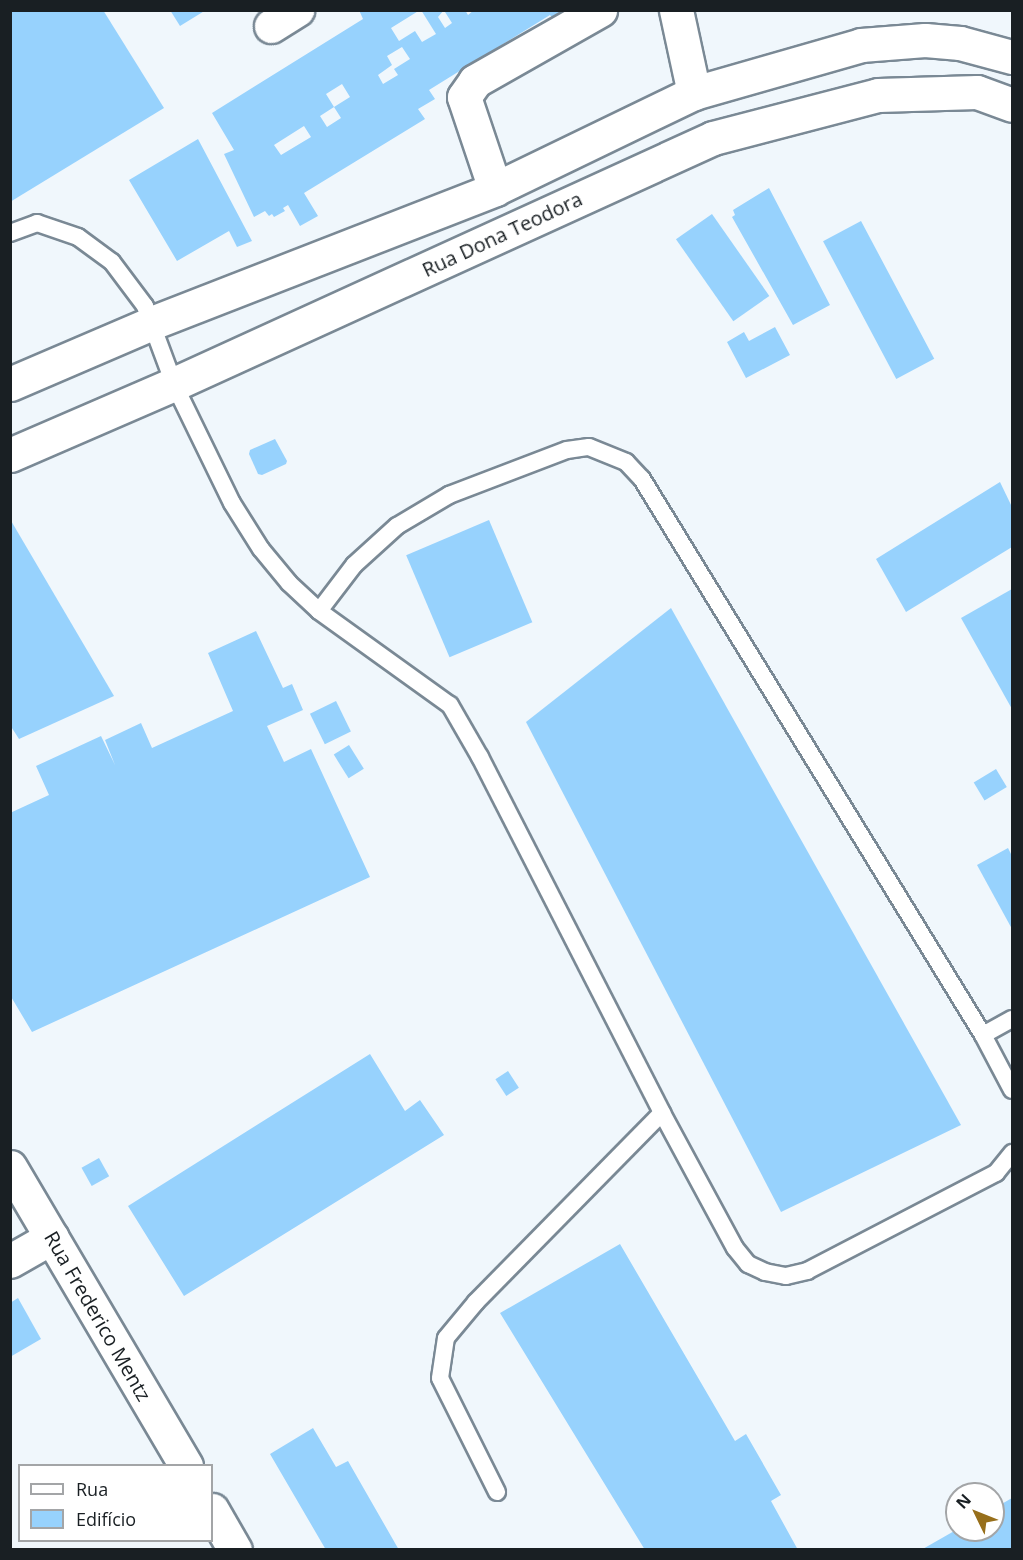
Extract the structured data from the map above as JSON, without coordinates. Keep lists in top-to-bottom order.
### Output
{
  "streets": {
    "main road": ["Rua Dona Teodora", "Rua Frederico Mentz"]
  },
  "legend": ["Rua", "Edifício"],
  "north": "top left"
}
